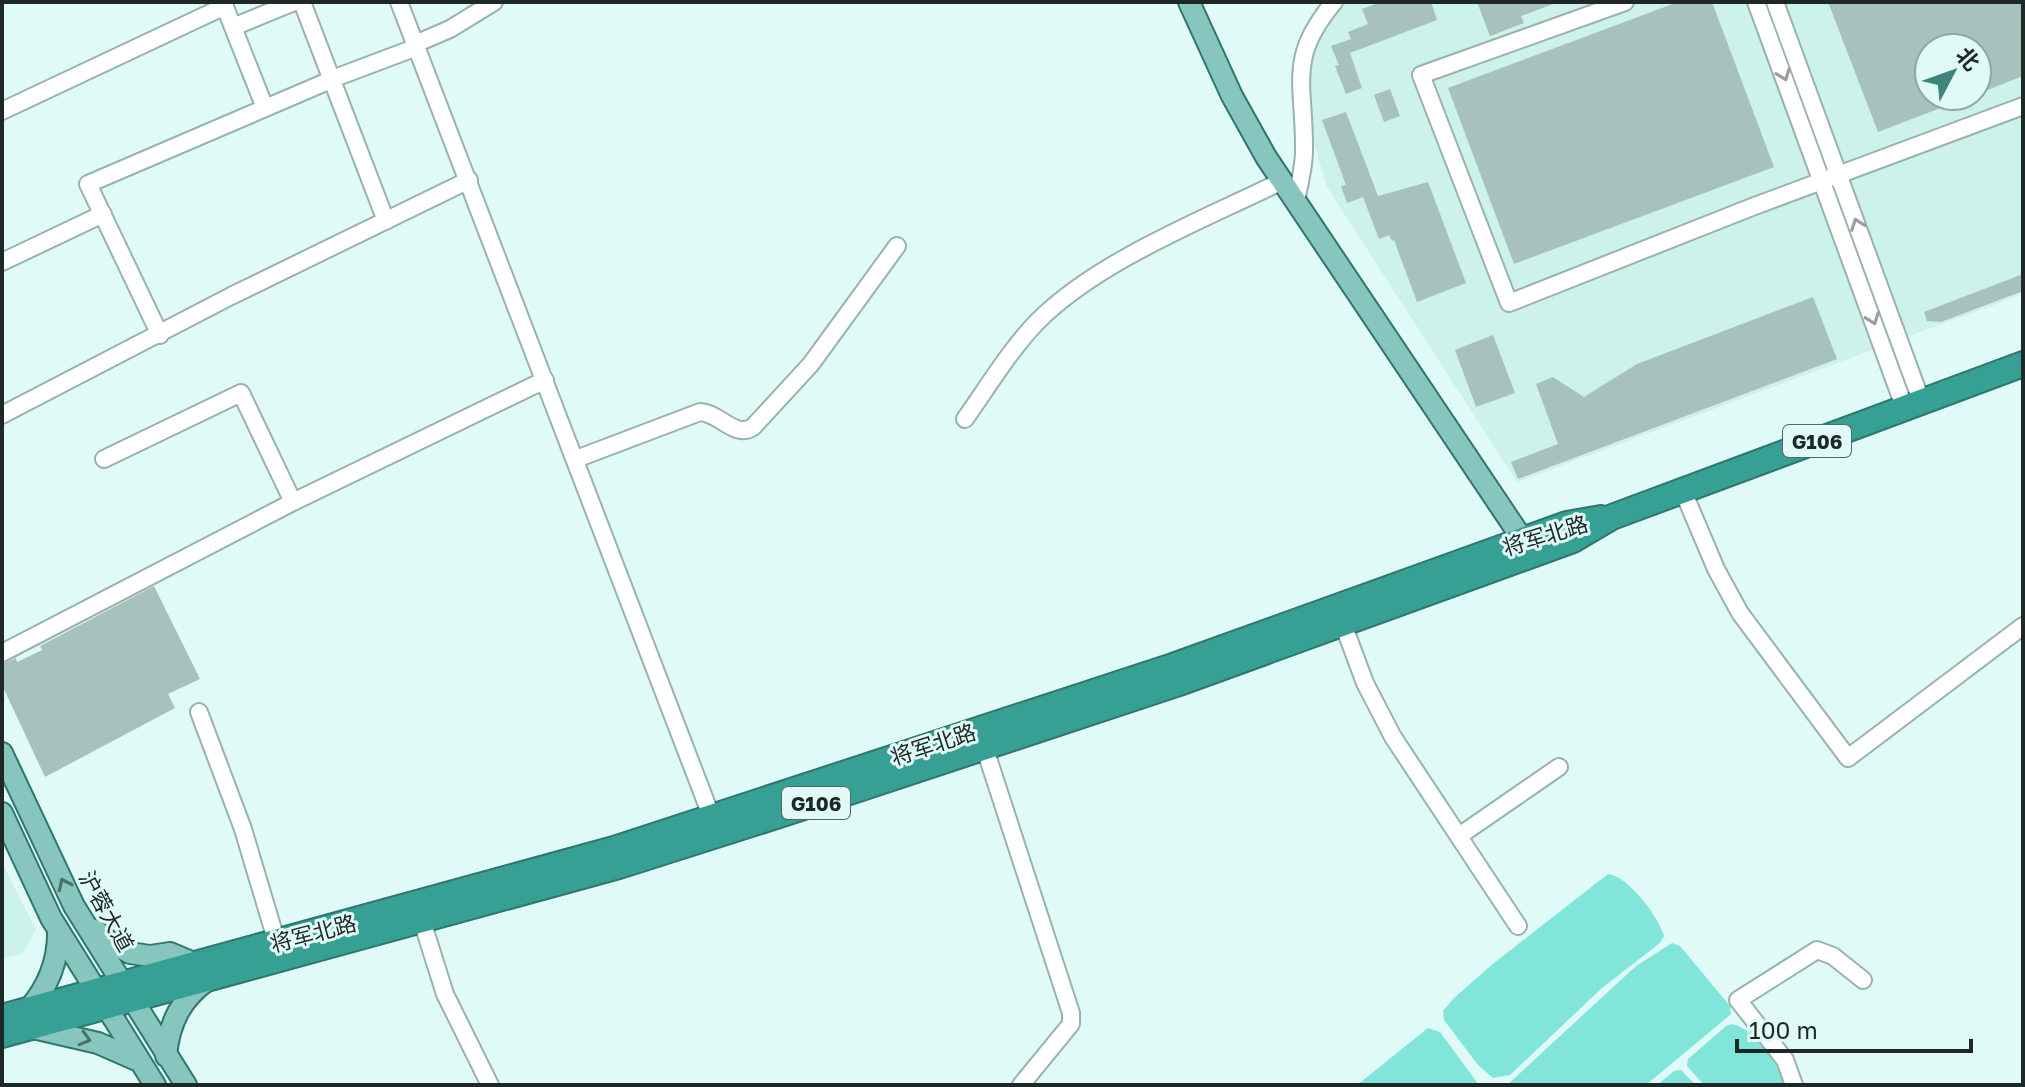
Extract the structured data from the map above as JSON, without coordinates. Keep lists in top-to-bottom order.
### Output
{
  "streets": {
    "highway": ["G106", "将军北路"],
    "main road": ["沪蓉大道"]
  },
  "crossings": [
    ["G106", "将军北路"],
    ["将军北路", "沪蓉大道"]
  ],
  "scale_bar": "100 m",
  "north": "top right"
}
